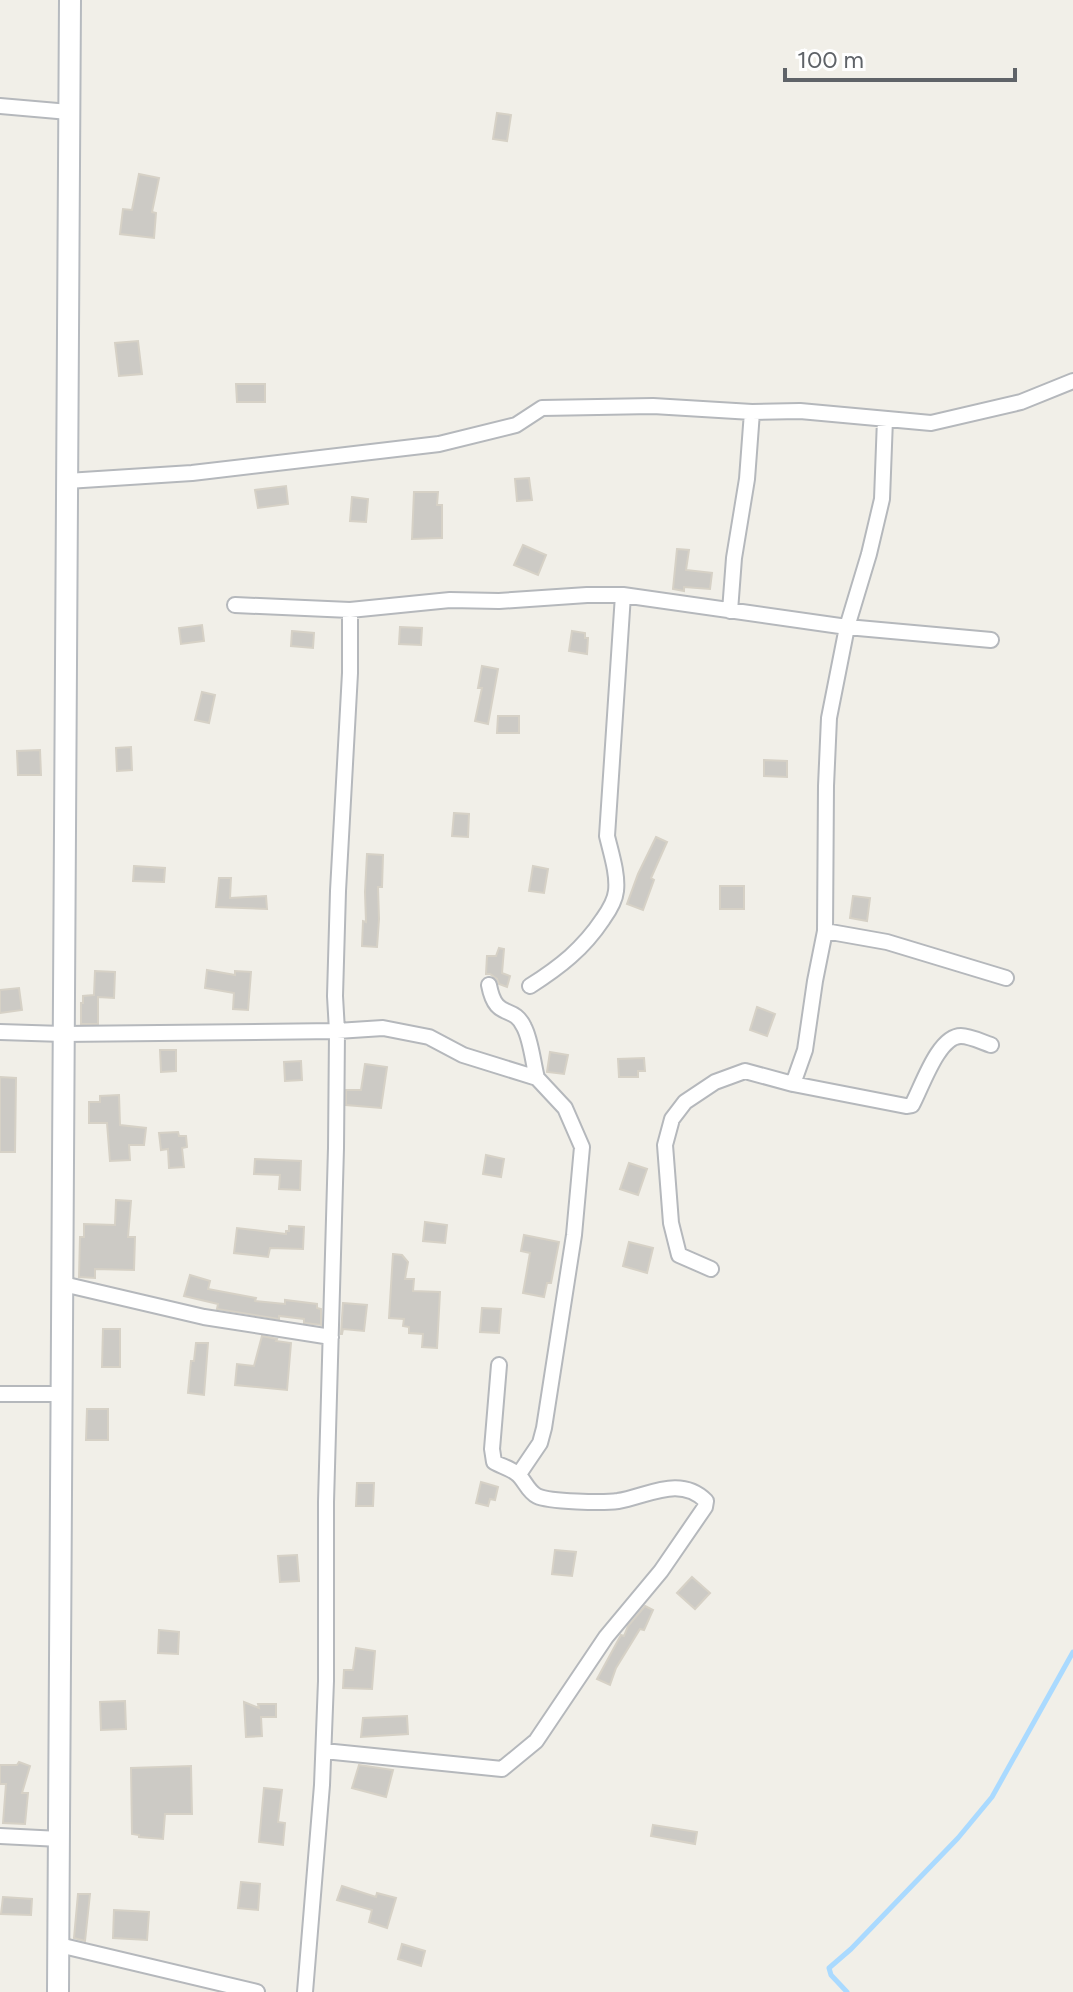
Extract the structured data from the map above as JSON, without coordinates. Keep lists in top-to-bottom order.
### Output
{
  "scale_bar": "100 m"
}
